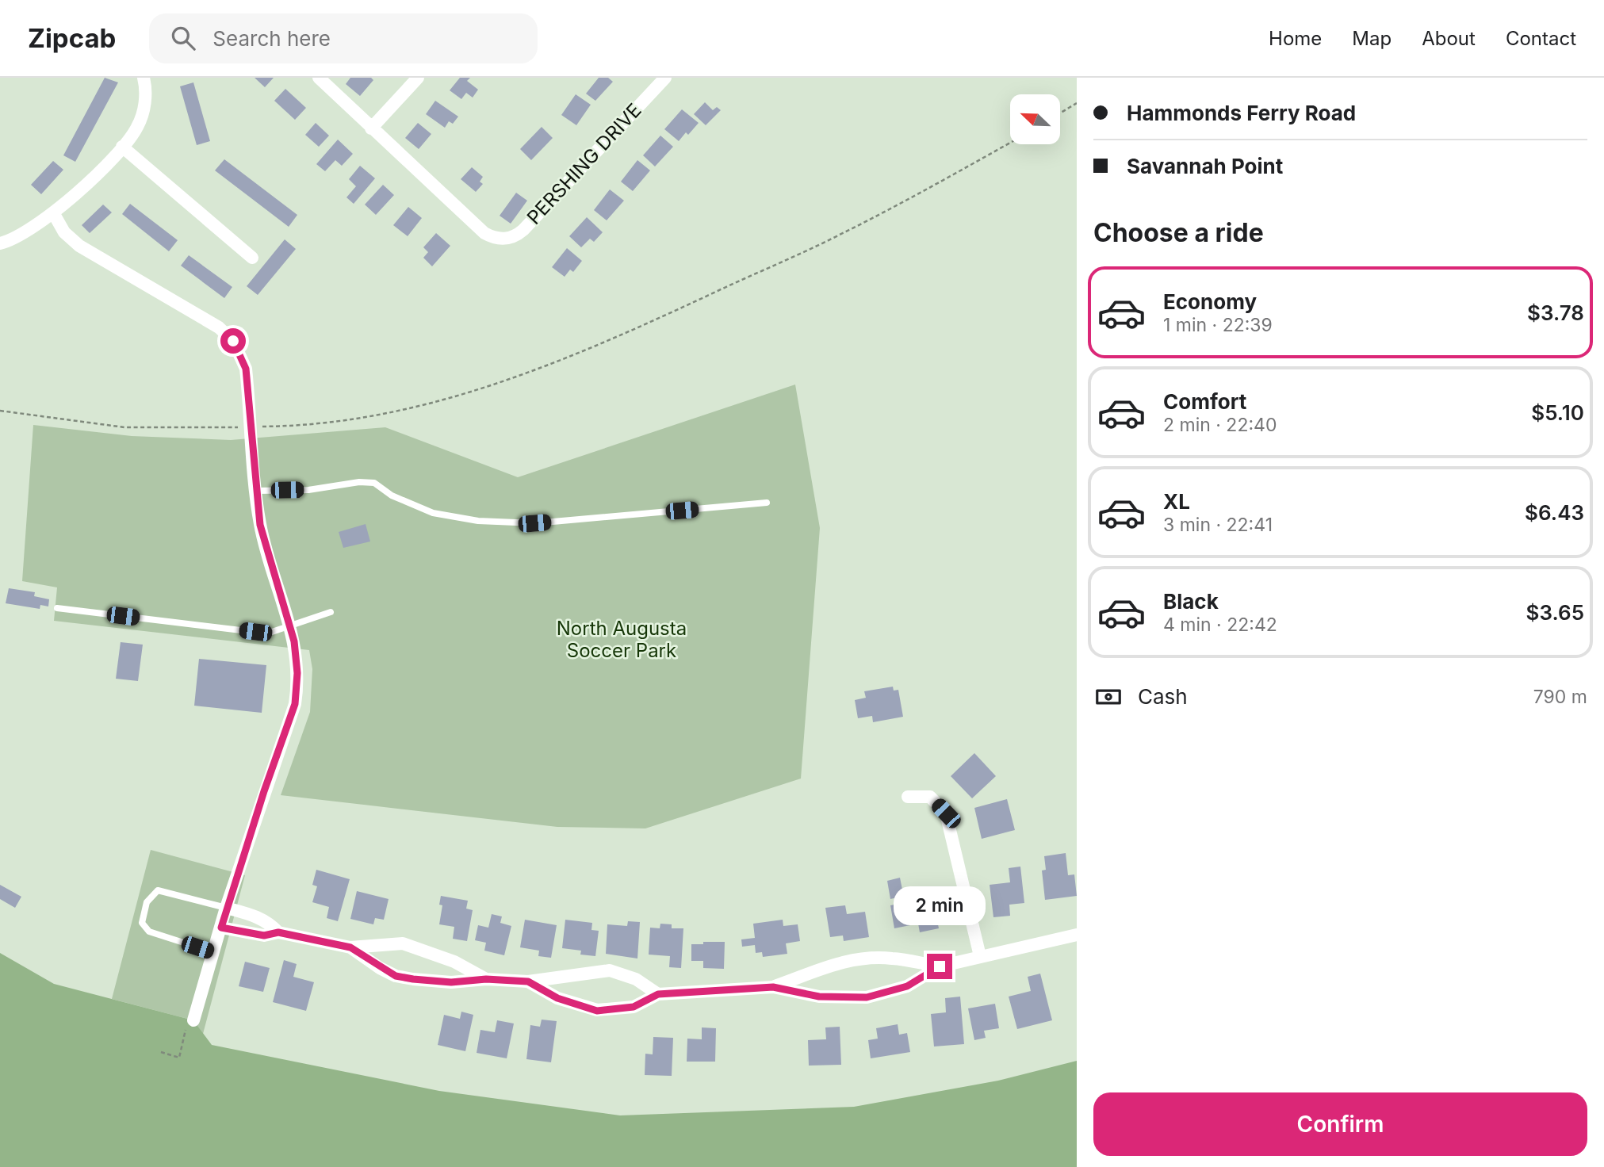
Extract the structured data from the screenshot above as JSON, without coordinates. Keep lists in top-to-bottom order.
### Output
{
  "streets": {
    "street": ["PERSHING DRIVE"]
  },
  "parks": ["North Augusta Soccer Park"],
  "north": "top left",
  "page": {
    "header": "Zipcab",
    "search": "Search here",
    "nav": [
      "Home",
      "Map",
      "About",
      "Contact"
    ],
    "banner": ["Hammonds Ferry Road", "Savannah Point"],
    "heading": "Choose a ride",
    "list": [
      {
        "name": "Economy",
        "note": "1 min · 22:39",
        "value": "$3.78"
      },
      {
        "name": "Comfort",
        "note": "2 min · 22:40",
        "value": "$5.10"
      },
      {
        "name": "XL",
        "note": "3 min · 22:41",
        "value": "$6.43"
      },
      {
        "name": "Black",
        "note": "4 min · 22:42",
        "value": "$3.65"
      }
    ],
    "pay": ["Cash", "790 m"],
    "bubble": "2 min",
    "buttons": "Confirm"
  }
}
